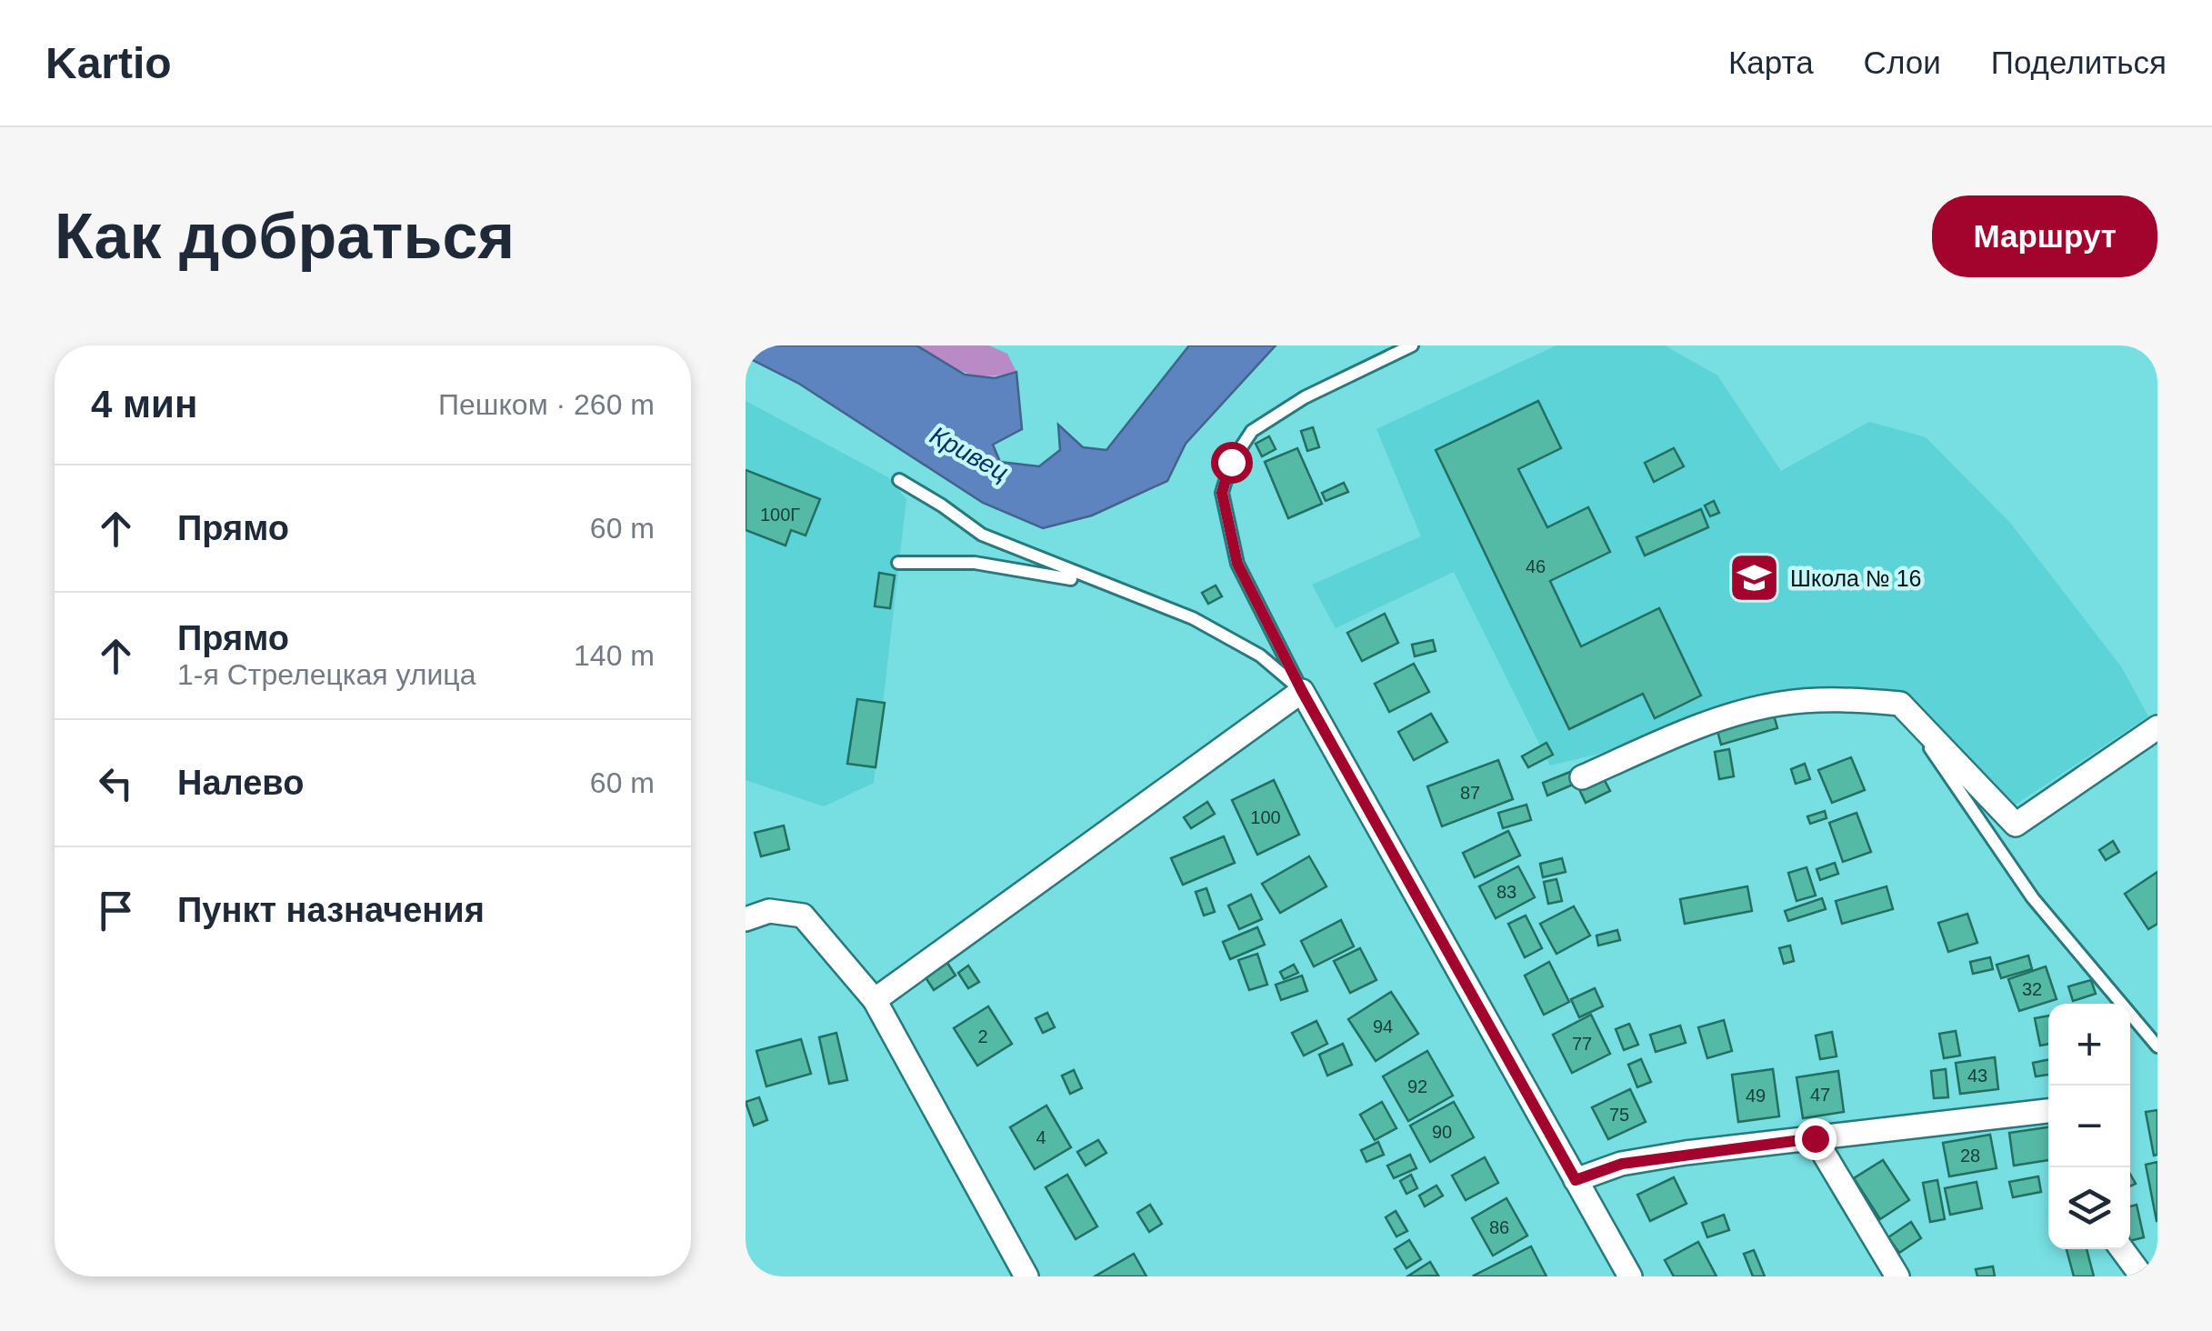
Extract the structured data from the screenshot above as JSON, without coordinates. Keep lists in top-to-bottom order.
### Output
{
  "water": ["Кривец"],
  "places": {
    "school or university": ["Школа № 16"]
  },
  "house_numbers": [
    "100Г",
    "46",
    "87",
    "100",
    "83",
    "32",
    "94",
    "2",
    "77",
    "43",
    "92",
    "47",
    "49",
    "75",
    "90",
    "4",
    "28",
    "86"
  ],
  "page": {
    "header": "Kartio",
    "nav": ["Карта", "Слои", "Поделиться"],
    "buttons": "Маршрут",
    "title": "Как добраться",
    "heading": ["4 мин", "Пешком · 260 m"],
    "list": [
      ["Прямо", "60 m"],
      ["Прямо", "1-я Стрелецкая улица", "140 m"],
      ["Налево", "60 m"],
      "Пункт назначения"
    ],
    "map_buttons": ["+", "−"]
  }
}
